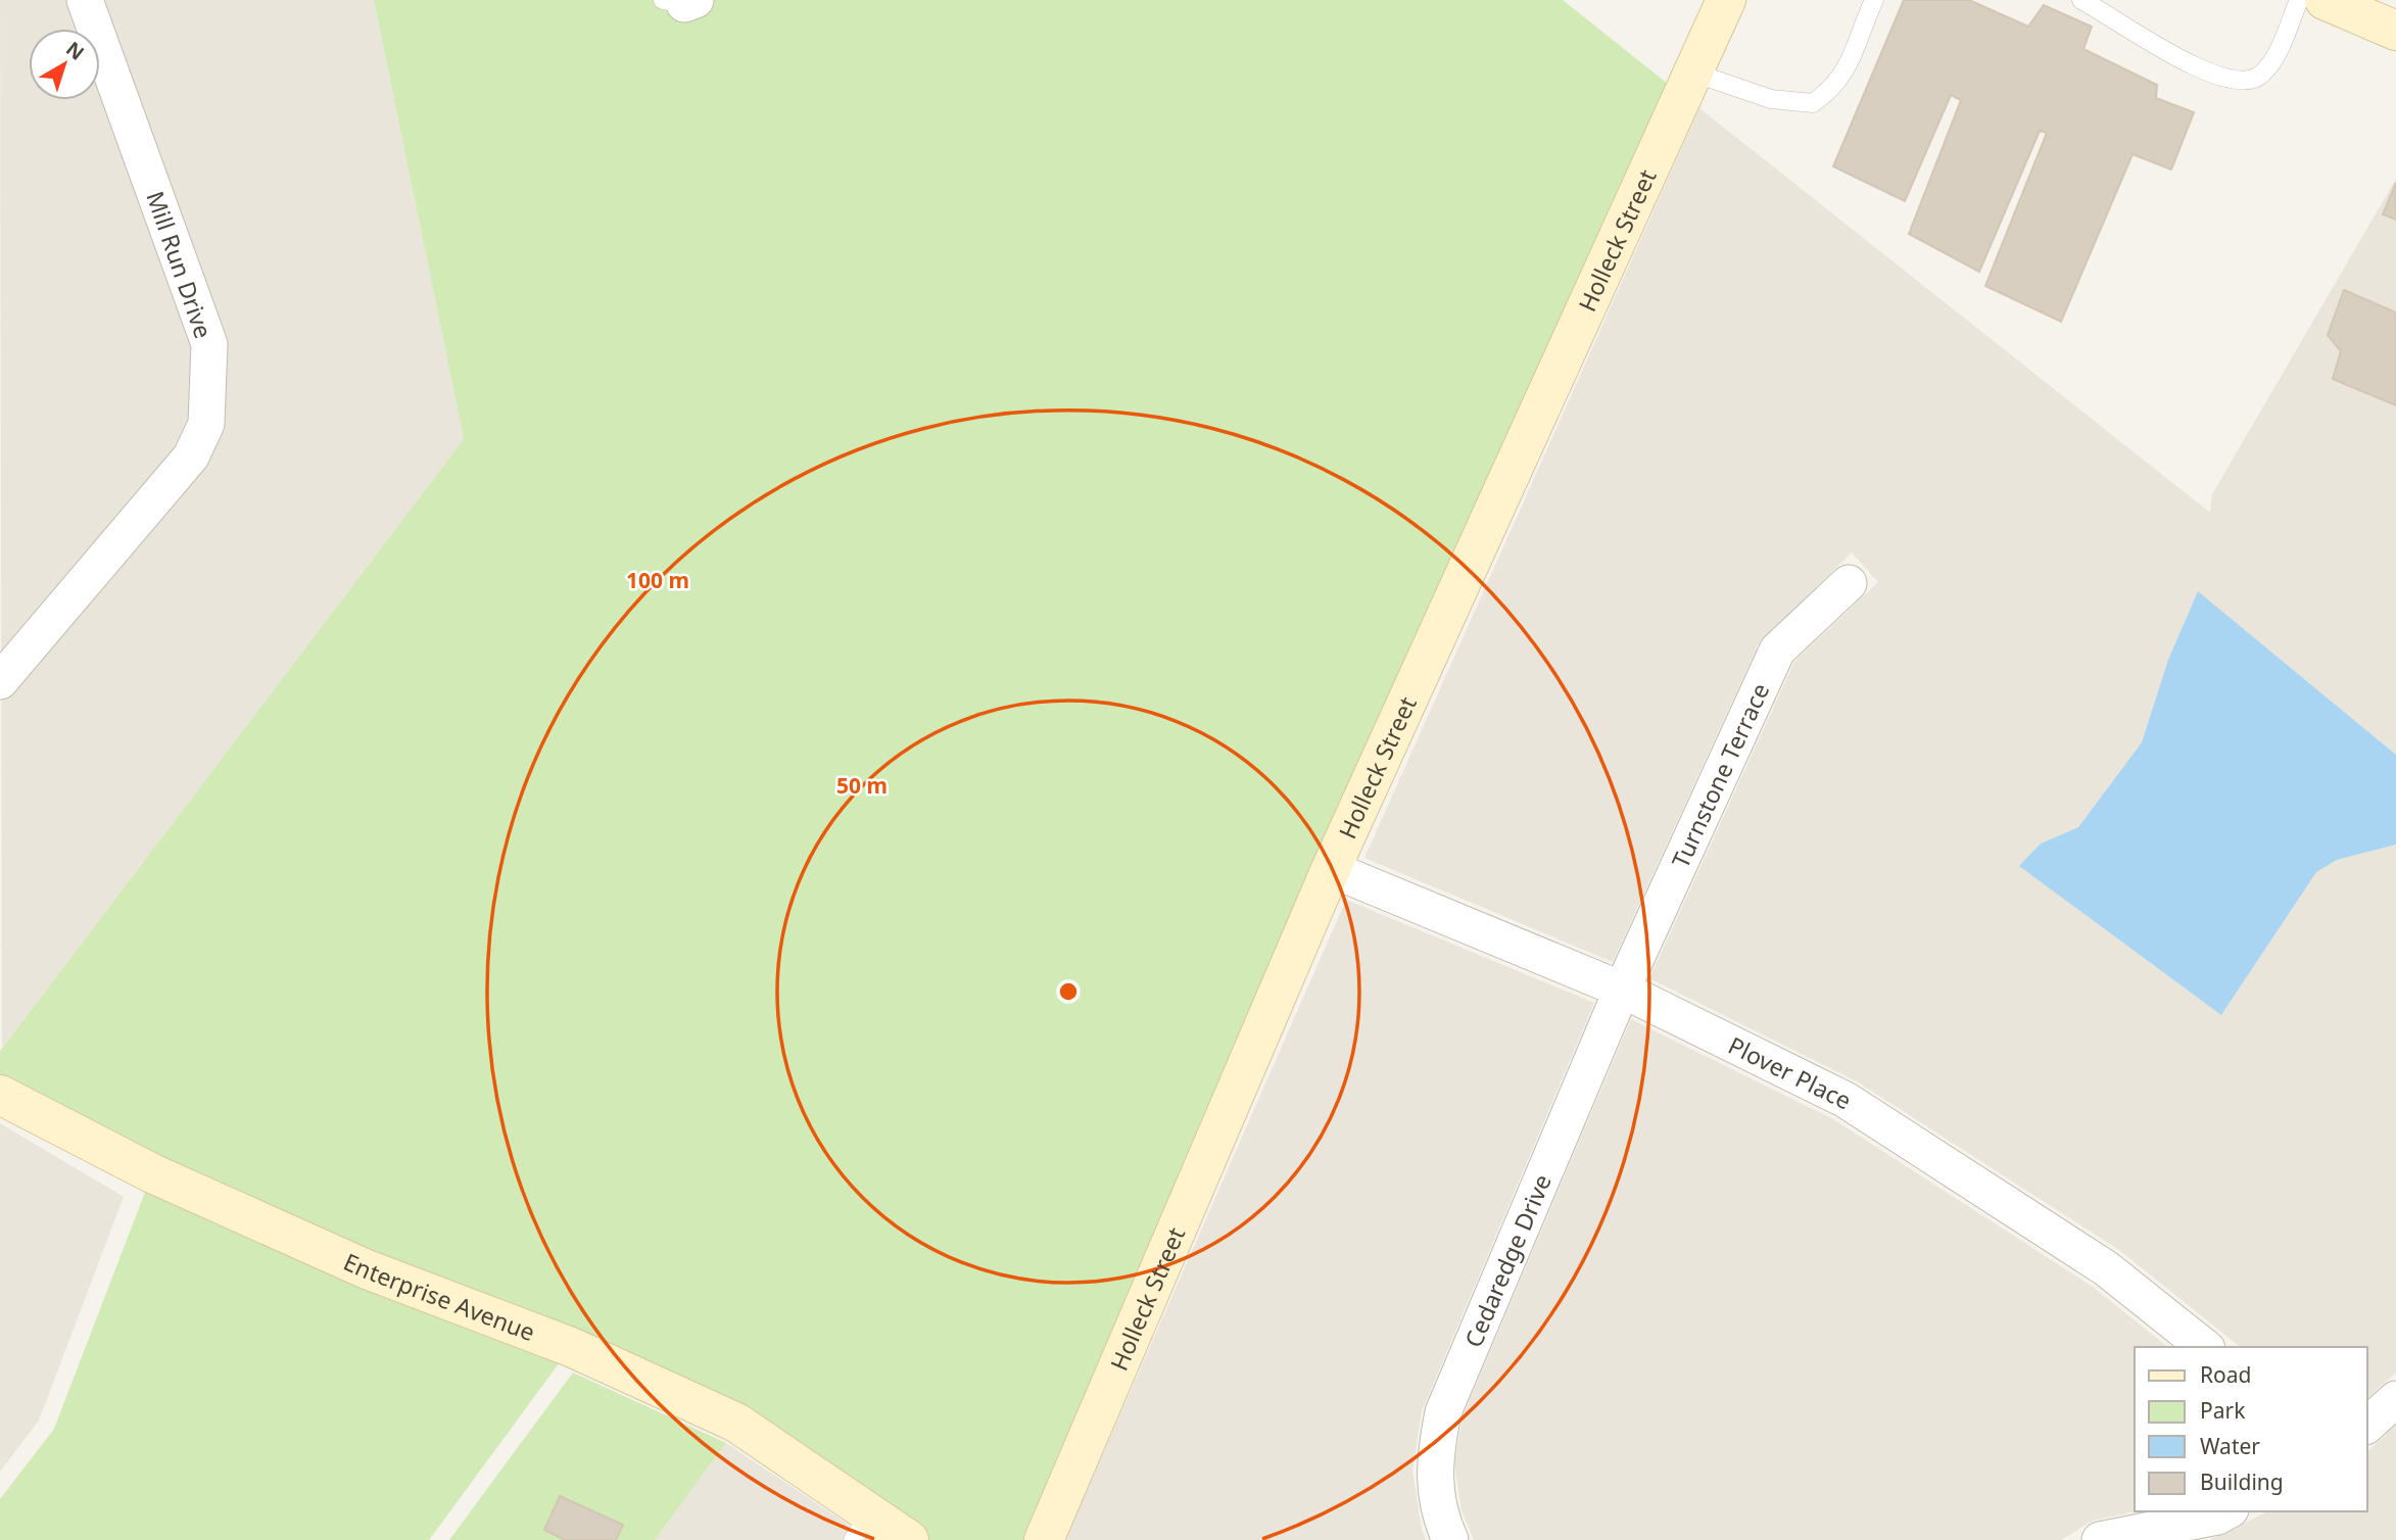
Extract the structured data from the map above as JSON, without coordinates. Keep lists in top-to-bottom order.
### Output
{
  "streets": {
    "street": [
      "Holleck Street",
      "Mill Run Drive",
      "Turnstone Terrace",
      "Plover Place",
      "Cedaredge Drive",
      "Enterprise Avenue"
    ]
  },
  "crossings": [
    ["Holleck Street", "Plover Place"],
    ["Turnstone Terrace", "Plover Place"],
    ["Turnstone Terrace", "Cedaredge Drive"],
    ["Plover Place", "Cedaredge Drive"]
  ],
  "legend": [
    "Road",
    "Park",
    "Water",
    "Building"
  ],
  "north": "top right",
  "rings": ["100 m", "50 m"]
}
